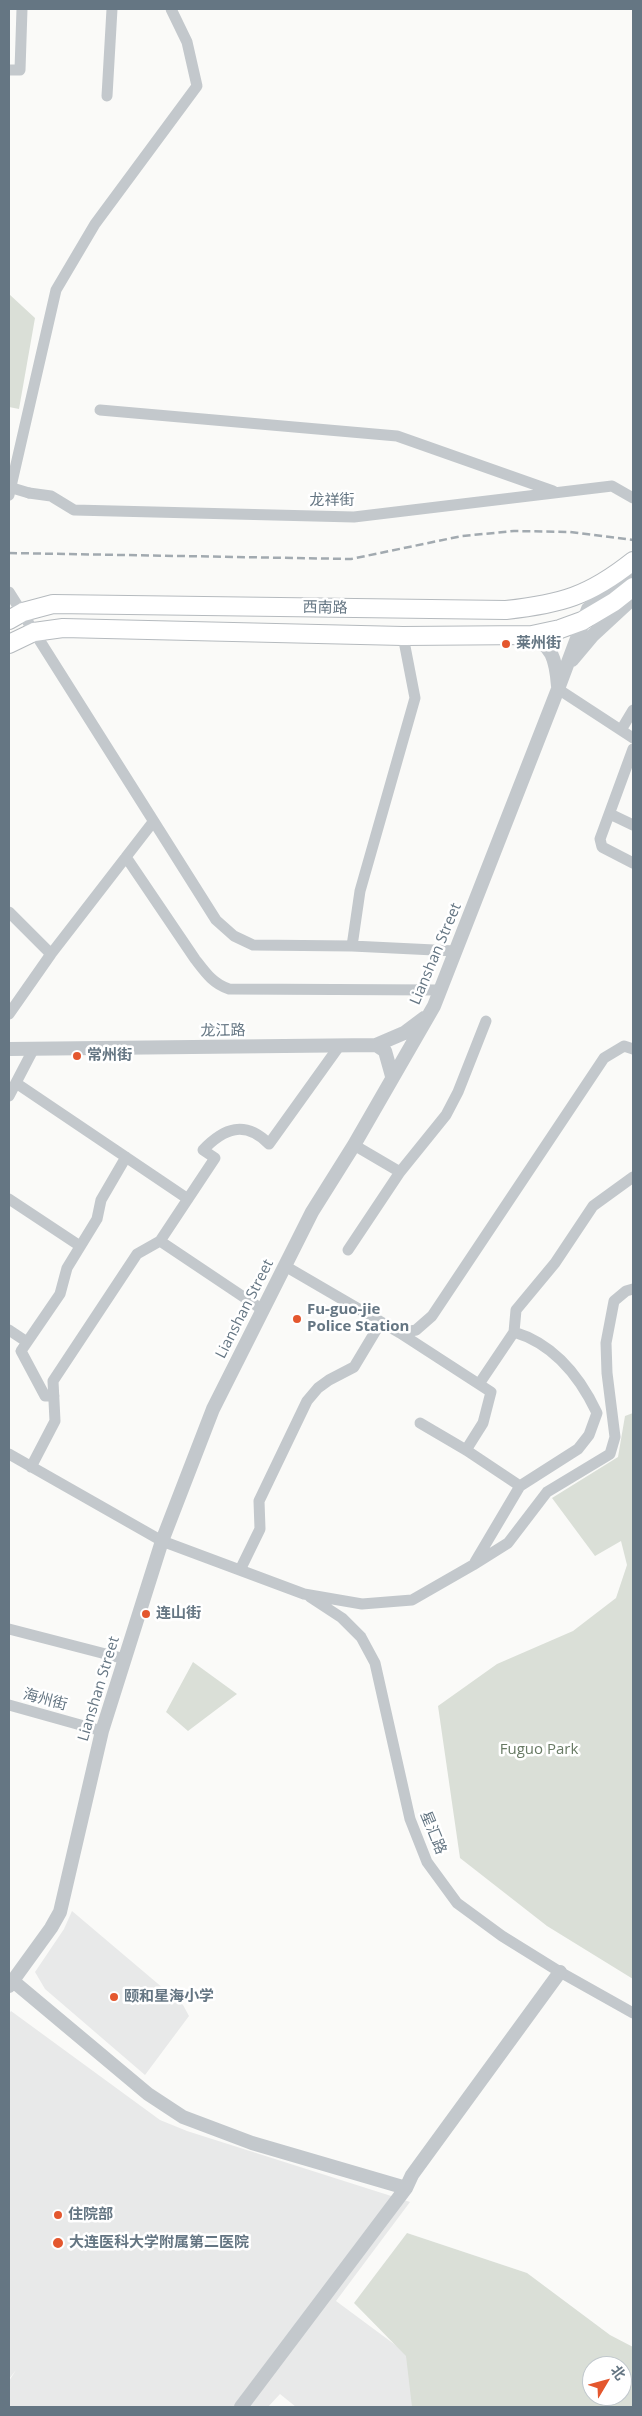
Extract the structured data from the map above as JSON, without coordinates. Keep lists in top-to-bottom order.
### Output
{
  "streets": {
    "main road": ["西南路"],
    "street": [
      "龙祥街",
      "Lianshan Street",
      "龙江路",
      "海州街",
      "星汇路"
    ]
  },
  "crossings": [
    ["Lianshan Street", "龙江路"],
    ["Lianshan Street", "海州街"]
  ],
  "parks": ["Fuguo Park"],
  "places": [
    "莱州街",
    "常州街",
    "Fu-guo-jie Police Station",
    "连山街",
    "颐和星海小学",
    "住院部",
    "大连医科大学附属第二医院"
  ],
  "north": "top right"
}
